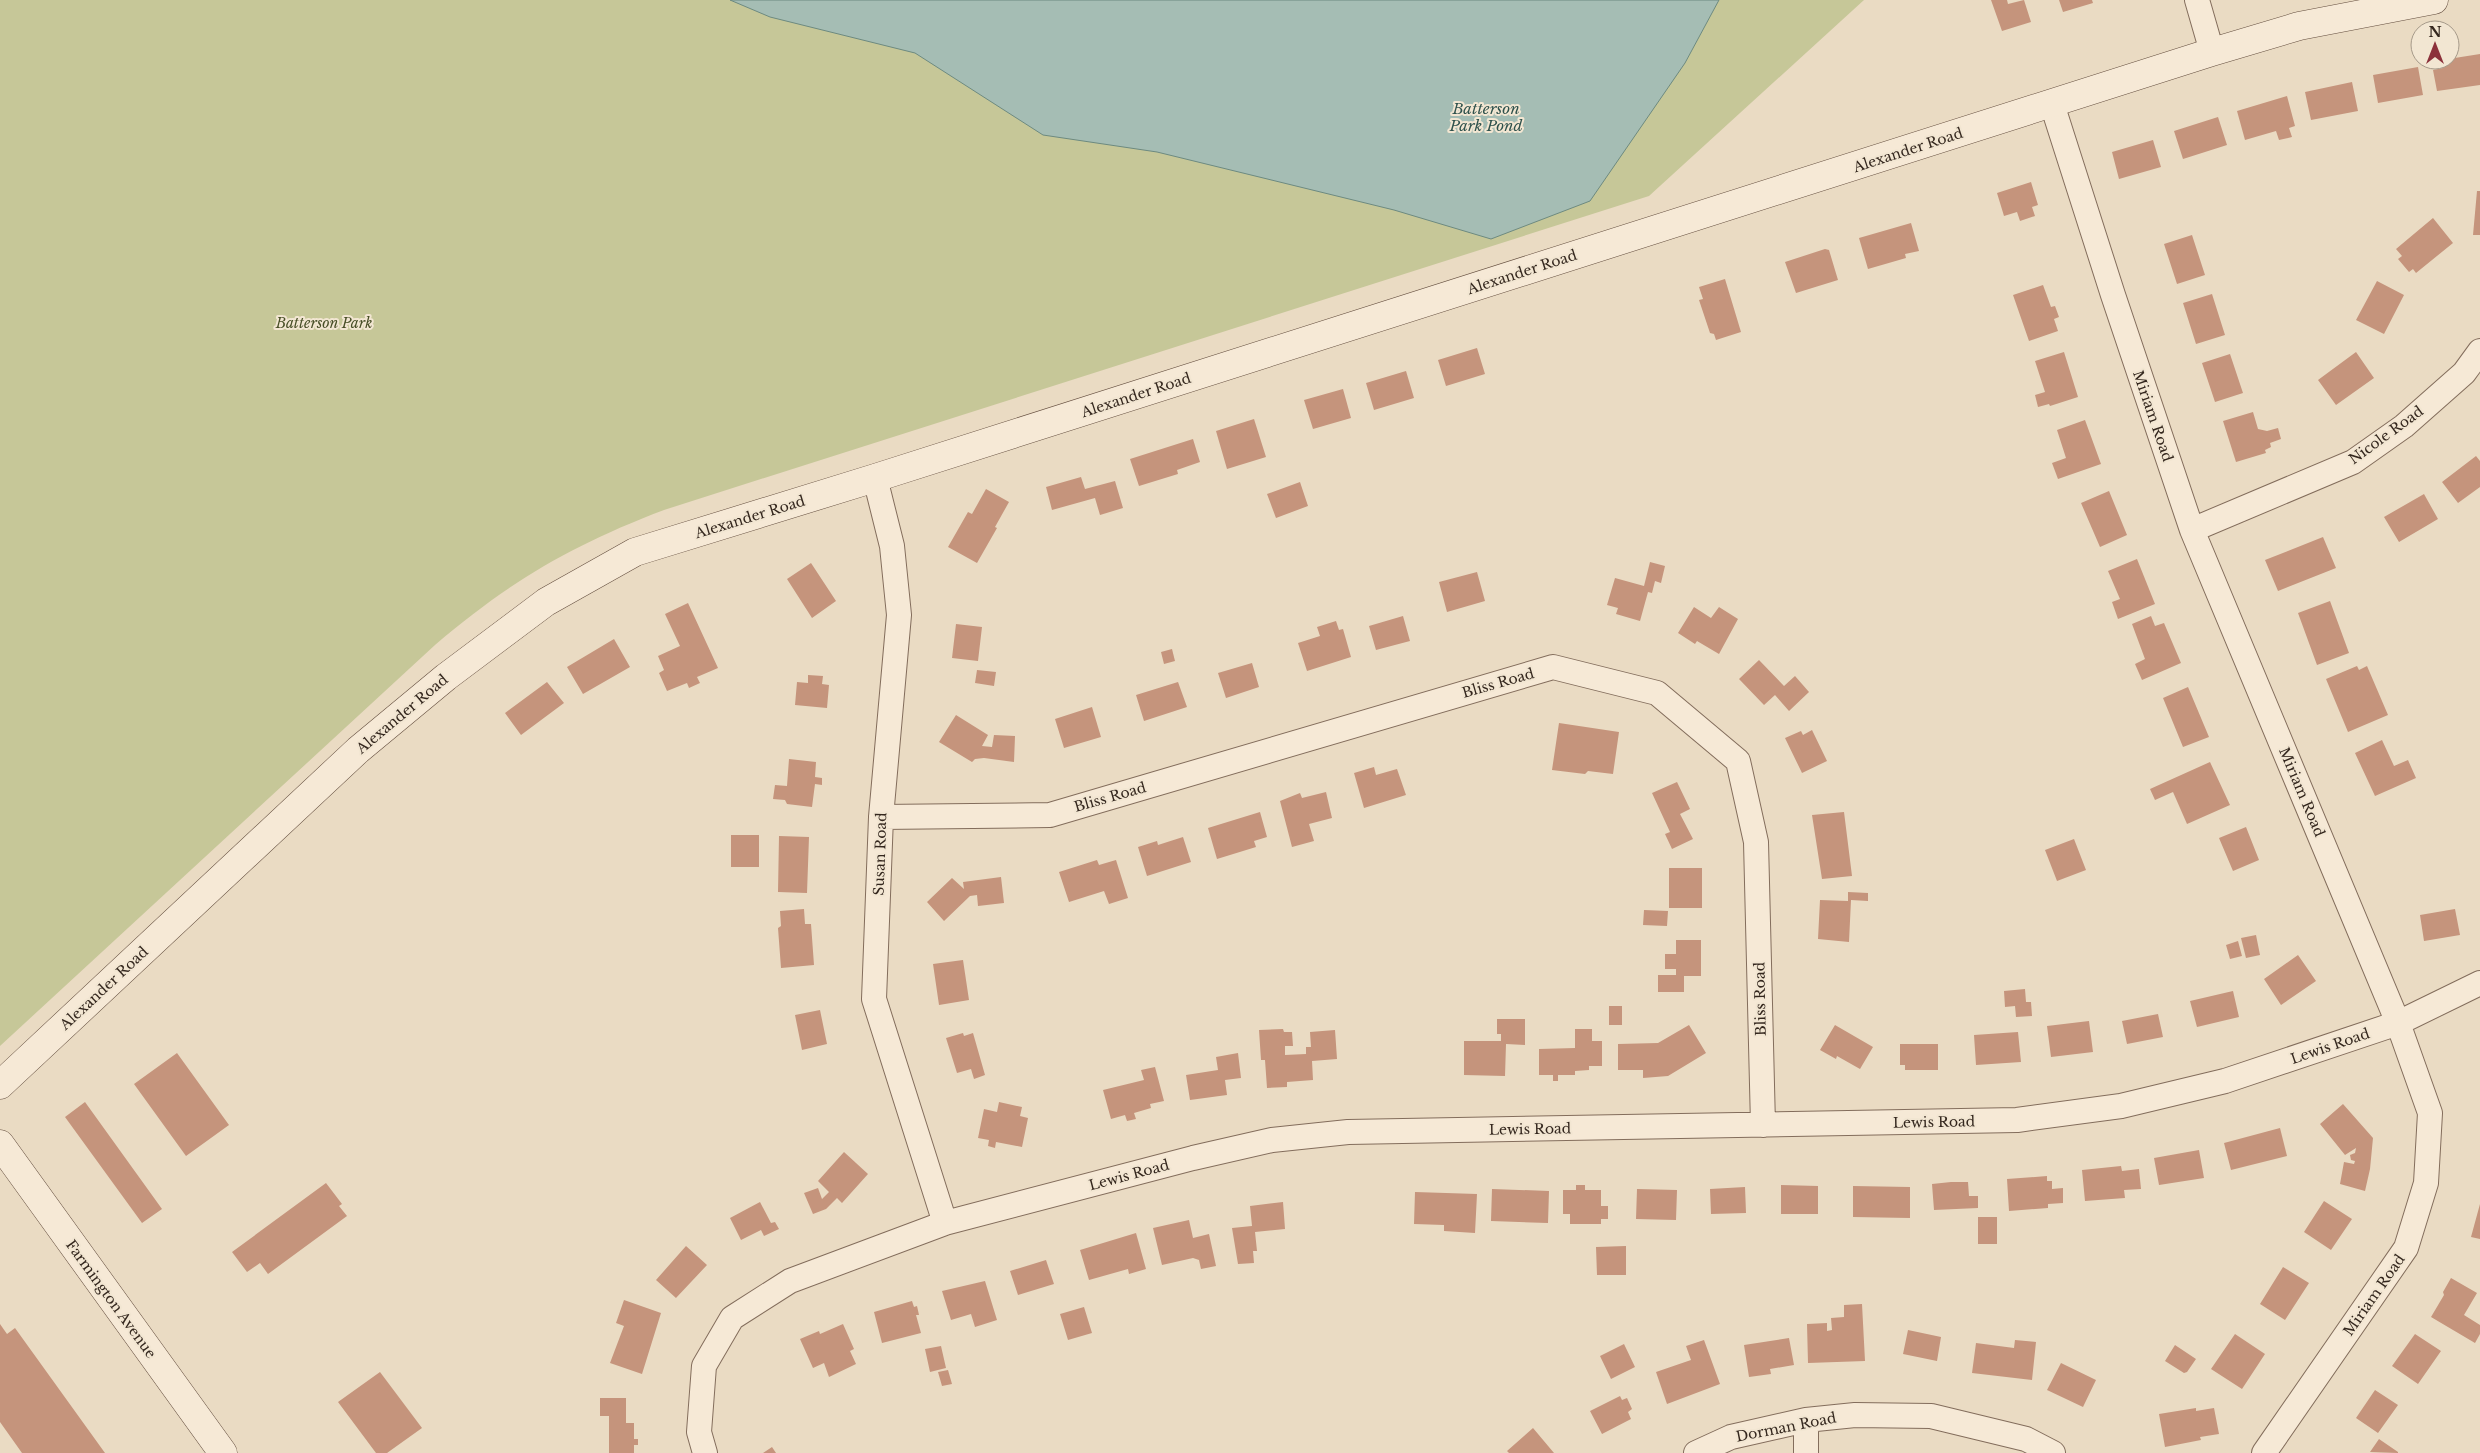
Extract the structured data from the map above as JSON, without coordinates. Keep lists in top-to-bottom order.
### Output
{
  "streets": {
    "street": [
      "Alexander Road",
      "Miriam Road",
      "Nicole Road",
      "Bliss Road",
      "Susan Road",
      "Lewis Road",
      "Farmington Avenue",
      "Dorman Road"
    ]
  },
  "crossings": [
    ["Alexander Road", "Miriam Road"],
    ["Alexander Road", "Susan Road"],
    ["Miriam Road", "Nicole Road"],
    ["Miriam Road", "Lewis Road"],
    ["Bliss Road", "Susan Road"],
    ["Bliss Road", "Lewis Road"],
    ["Susan Road", "Lewis Road"]
  ],
  "water": ["Batterson Park Pond"],
  "parks": ["Batterson Park"],
  "north": "top"
}
